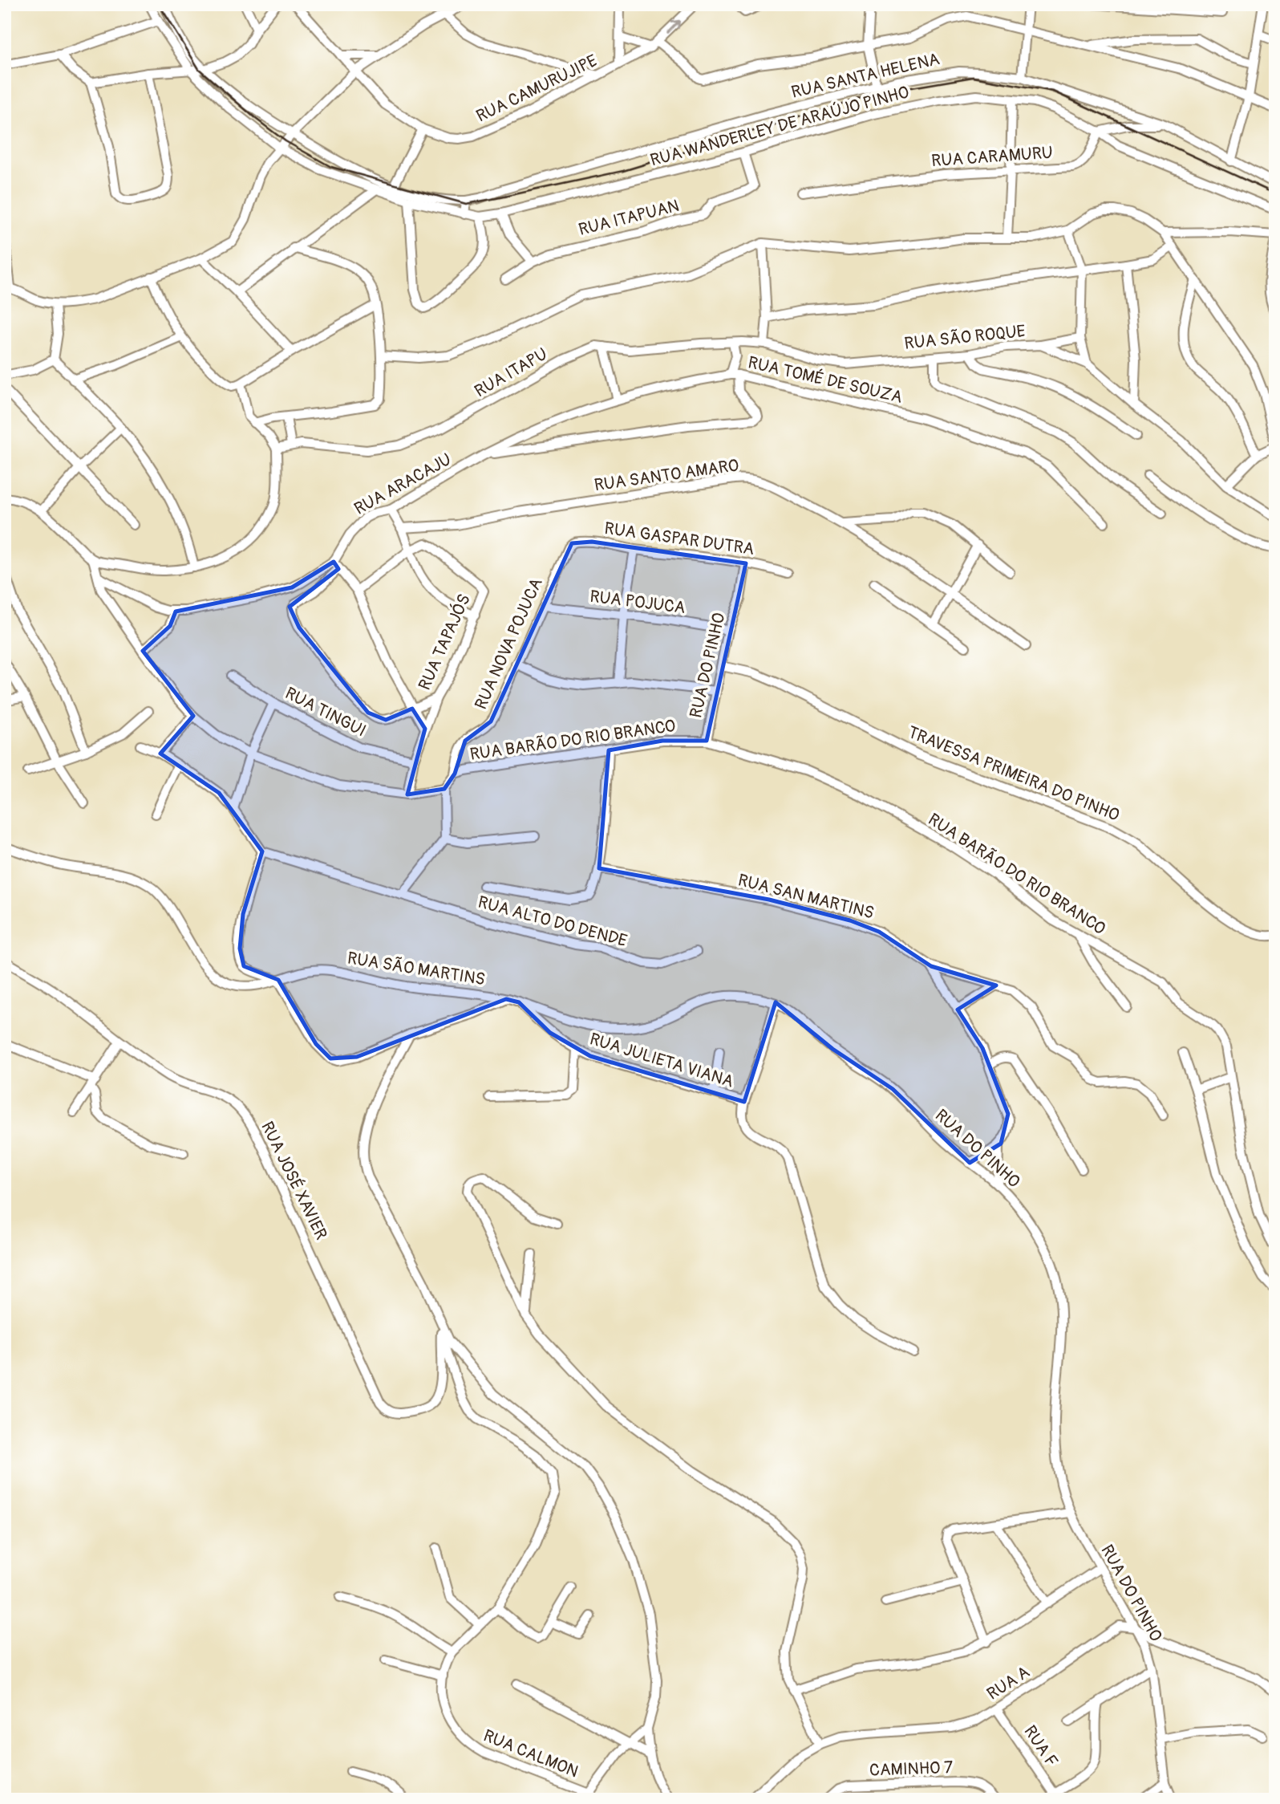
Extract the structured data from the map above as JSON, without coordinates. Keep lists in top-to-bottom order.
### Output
{
  "streets": {
    "street": [
      "RUA SANTA HELENA",
      "RUA CAMURUJIPE",
      "RUA WANDERLEY DE ARAÚJO PINHO",
      "RUA CARAMURU",
      "RUA ITAPUAN",
      "RUA SÃO ROQUE",
      "RUA ITAPU",
      "RUA TOMÉ DE SOUZA",
      "RUA SANTO AMARO",
      "RUA ARACAJU",
      "RUA GASPAR DUTRA",
      "RUA POJUCA",
      "RUA TAPAJÓS",
      "RUA NOVA POJUCA",
      "RUA DO PINHO",
      "RUA TINGUI",
      "RUA BARÃO DO RIO BRANCO",
      "TRAVESSA PRIMEIRA DO PINHO",
      "RUA SAN MARTINS",
      "RUA ALTO DO DENDE",
      "RUA SÃO MARTINS",
      "RUA JULIETA VIANA",
      "RUA JOSÉ XAVIER",
      "RUA A",
      "RUA F",
      "RUA CALMON",
      "CAMINHO 7"
    ]
  },
  "crossings": [
    ["RUA SANTA HELENA", "RUA CAMURUJIPE"],
    ["RUA WANDERLEY DE ARAÚJO PINHO", "RUA CARAMURU"],
    ["RUA WANDERLEY DE ARAÚJO PINHO", "RUA ITAPUAN"],
    ["RUA SÃO ROQUE", "RUA ITAPU"],
    ["RUA TOMÉ DE SOUZA", "RUA ARACAJU"],
    ["RUA GASPAR DUTRA", "RUA NOVA POJUCA"],
    ["RUA GASPAR DUTRA", "RUA DO PINHO"],
    ["RUA POJUCA", "RUA NOVA POJUCA"],
    ["RUA POJUCA", "RUA DO PINHO"],
    ["RUA TAPAJÓS", "RUA TINGUI"],
    ["RUA NOVA POJUCA", "RUA BARÃO DO RIO BRANCO"],
    ["RUA DO PINHO", "RUA BARÃO DO RIO BRANCO"],
    ["RUA DO PINHO", "TRAVESSA PRIMEIRA DO PINHO"],
    ["RUA DO PINHO", "RUA SÃO MARTINS"],
    ["RUA DO PINHO", "RUA JULIETA VIANA"],
    ["RUA DO PINHO", "RUA A"],
    ["RUA JOSÉ XAVIER", "RUA CALMON"],
    ["RUA A", "RUA F"]
  ]
}
